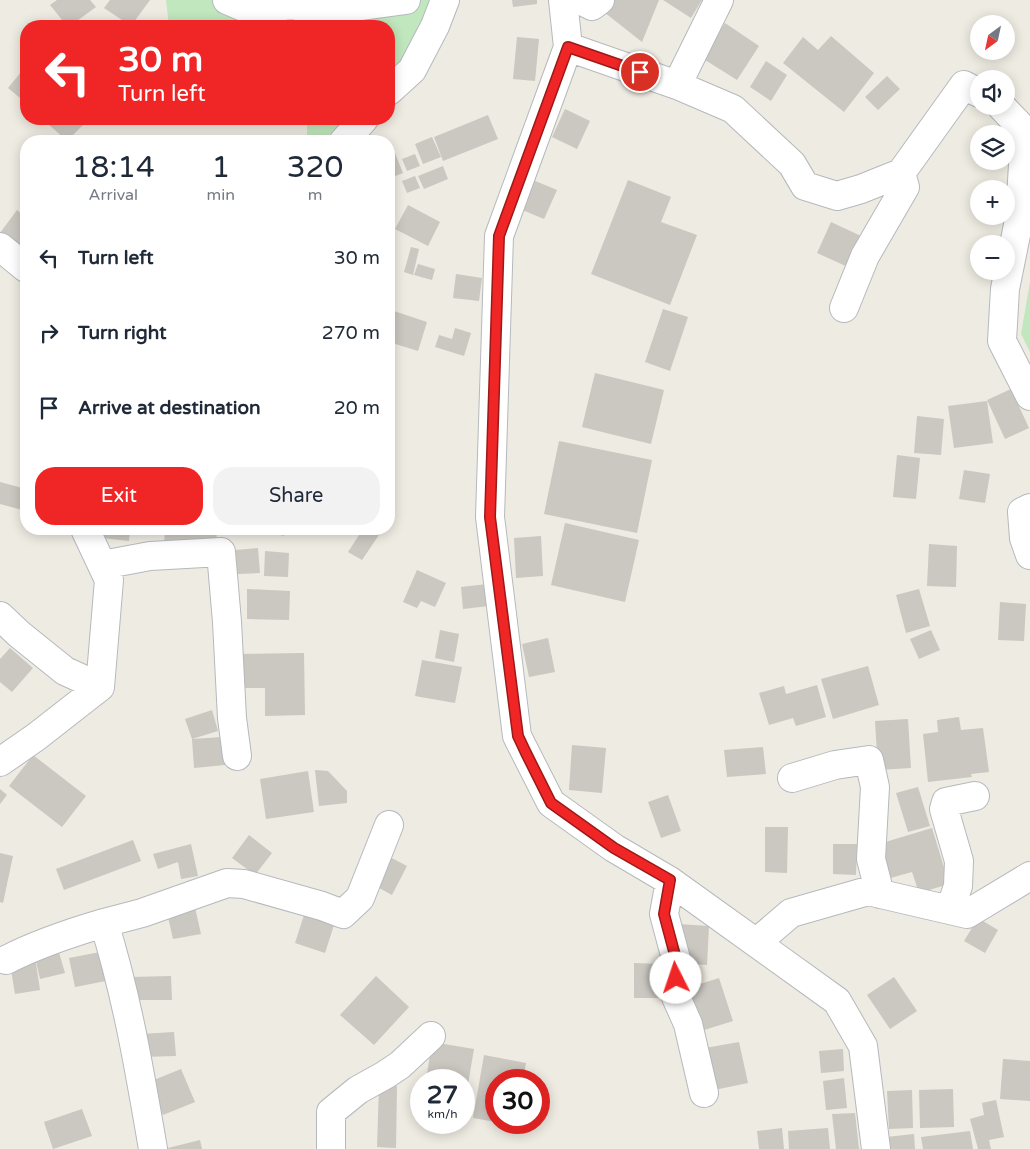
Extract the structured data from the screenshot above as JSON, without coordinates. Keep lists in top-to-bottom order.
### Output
{
  "north": "bottom left",
  "page": {
    "map_buttons": ["+", "−"],
    "turn": ["30 m", "Turn left"],
    "eta": [
      "18:14",
      "Arrival",
      "1",
      "min",
      "320",
      "m"
    ],
    "list": [
      {
        "name": "Turn left",
        "value": "30 m"
      },
      {
        "name": "Turn right",
        "value": "270 m"
      },
      {
        "name": "Arrive at destination",
        "value": "20 m"
      }
    ],
    "buttons": ["Exit", "Share"],
    "speed": "27 km/h",
    "limit": "30"
  }
}
